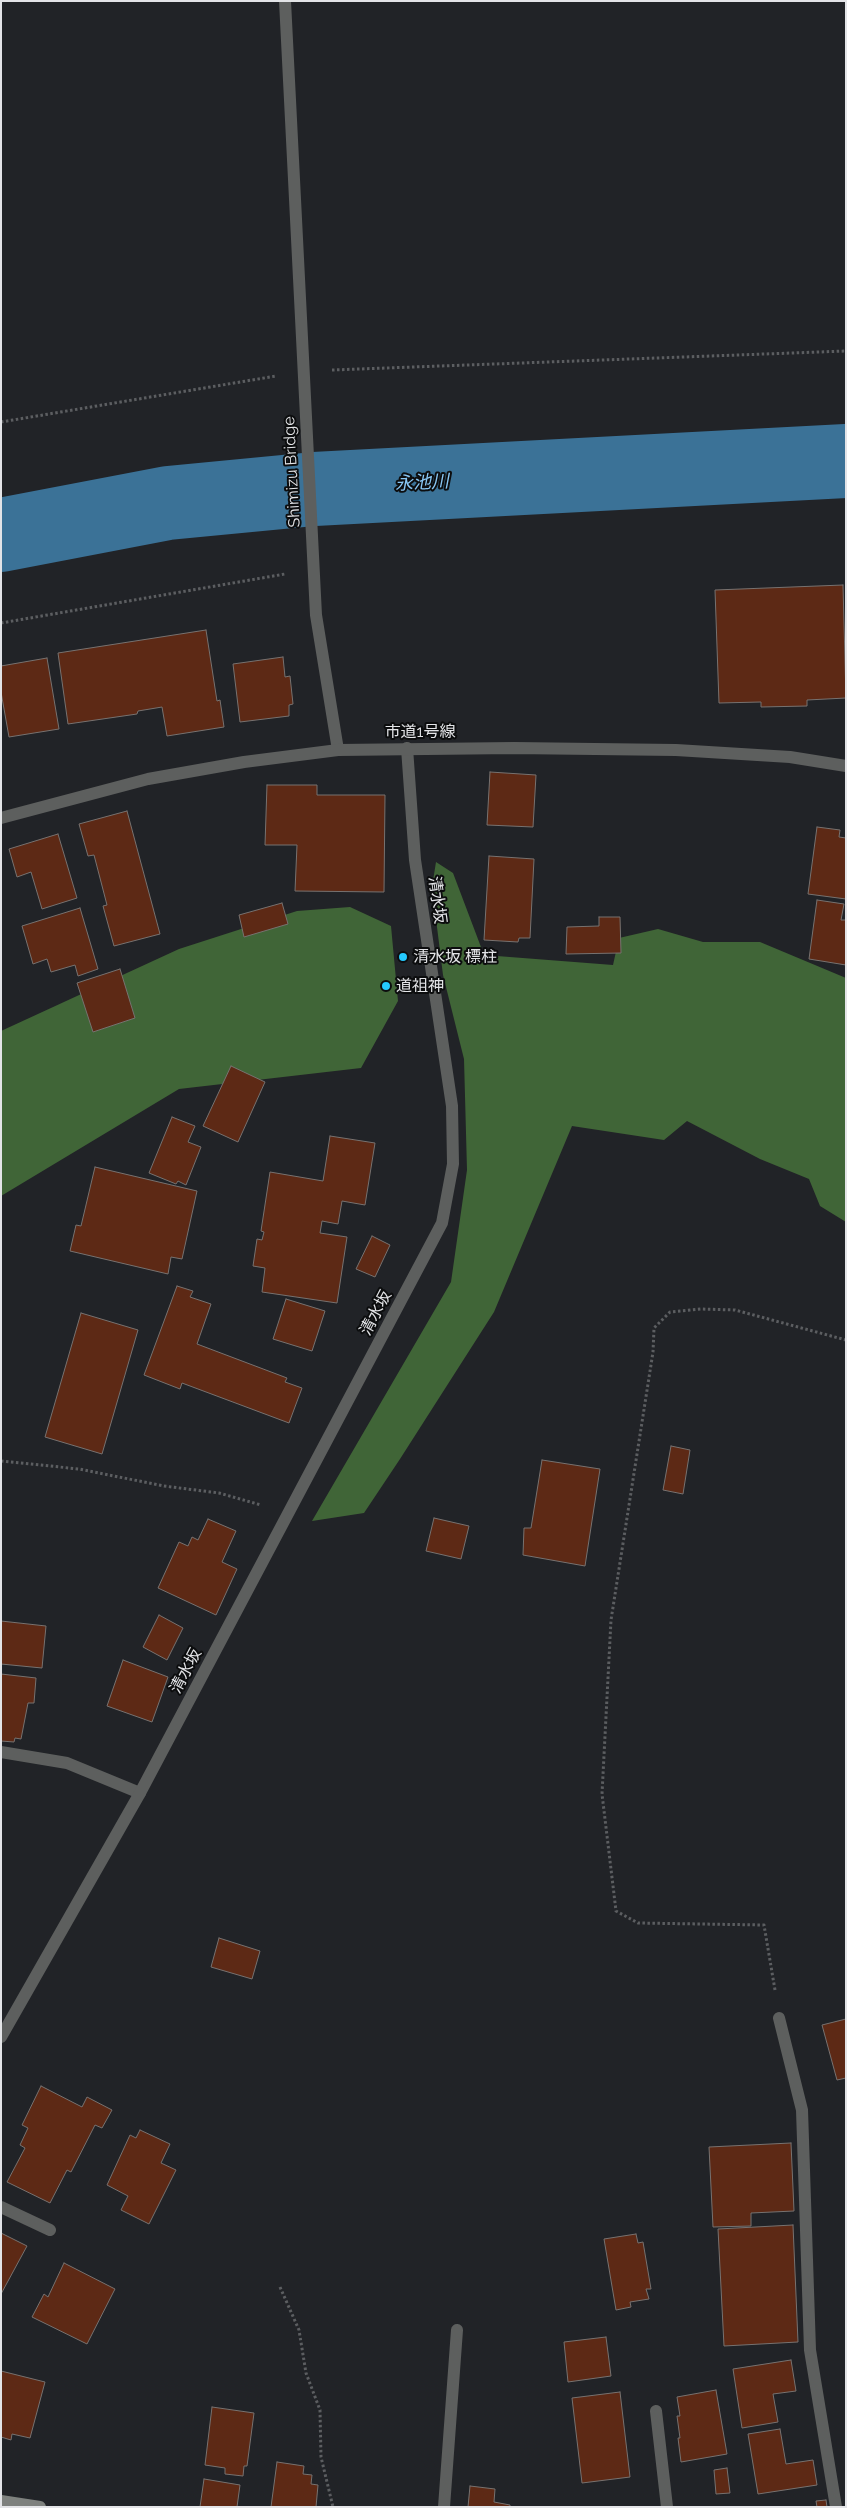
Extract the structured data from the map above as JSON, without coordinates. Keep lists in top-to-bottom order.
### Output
{
  "streets": {
    "street": ["Shimizu Bridge", "市道1号線", "清水坂"]
  },
  "crossings": [
    ["Shimizu Bridge", "市道1号線"],
    ["市道1号線", "清水坂"]
  ],
  "water": ["永池川"],
  "places": ["清水坂 標柱", "道祖神"]
}
